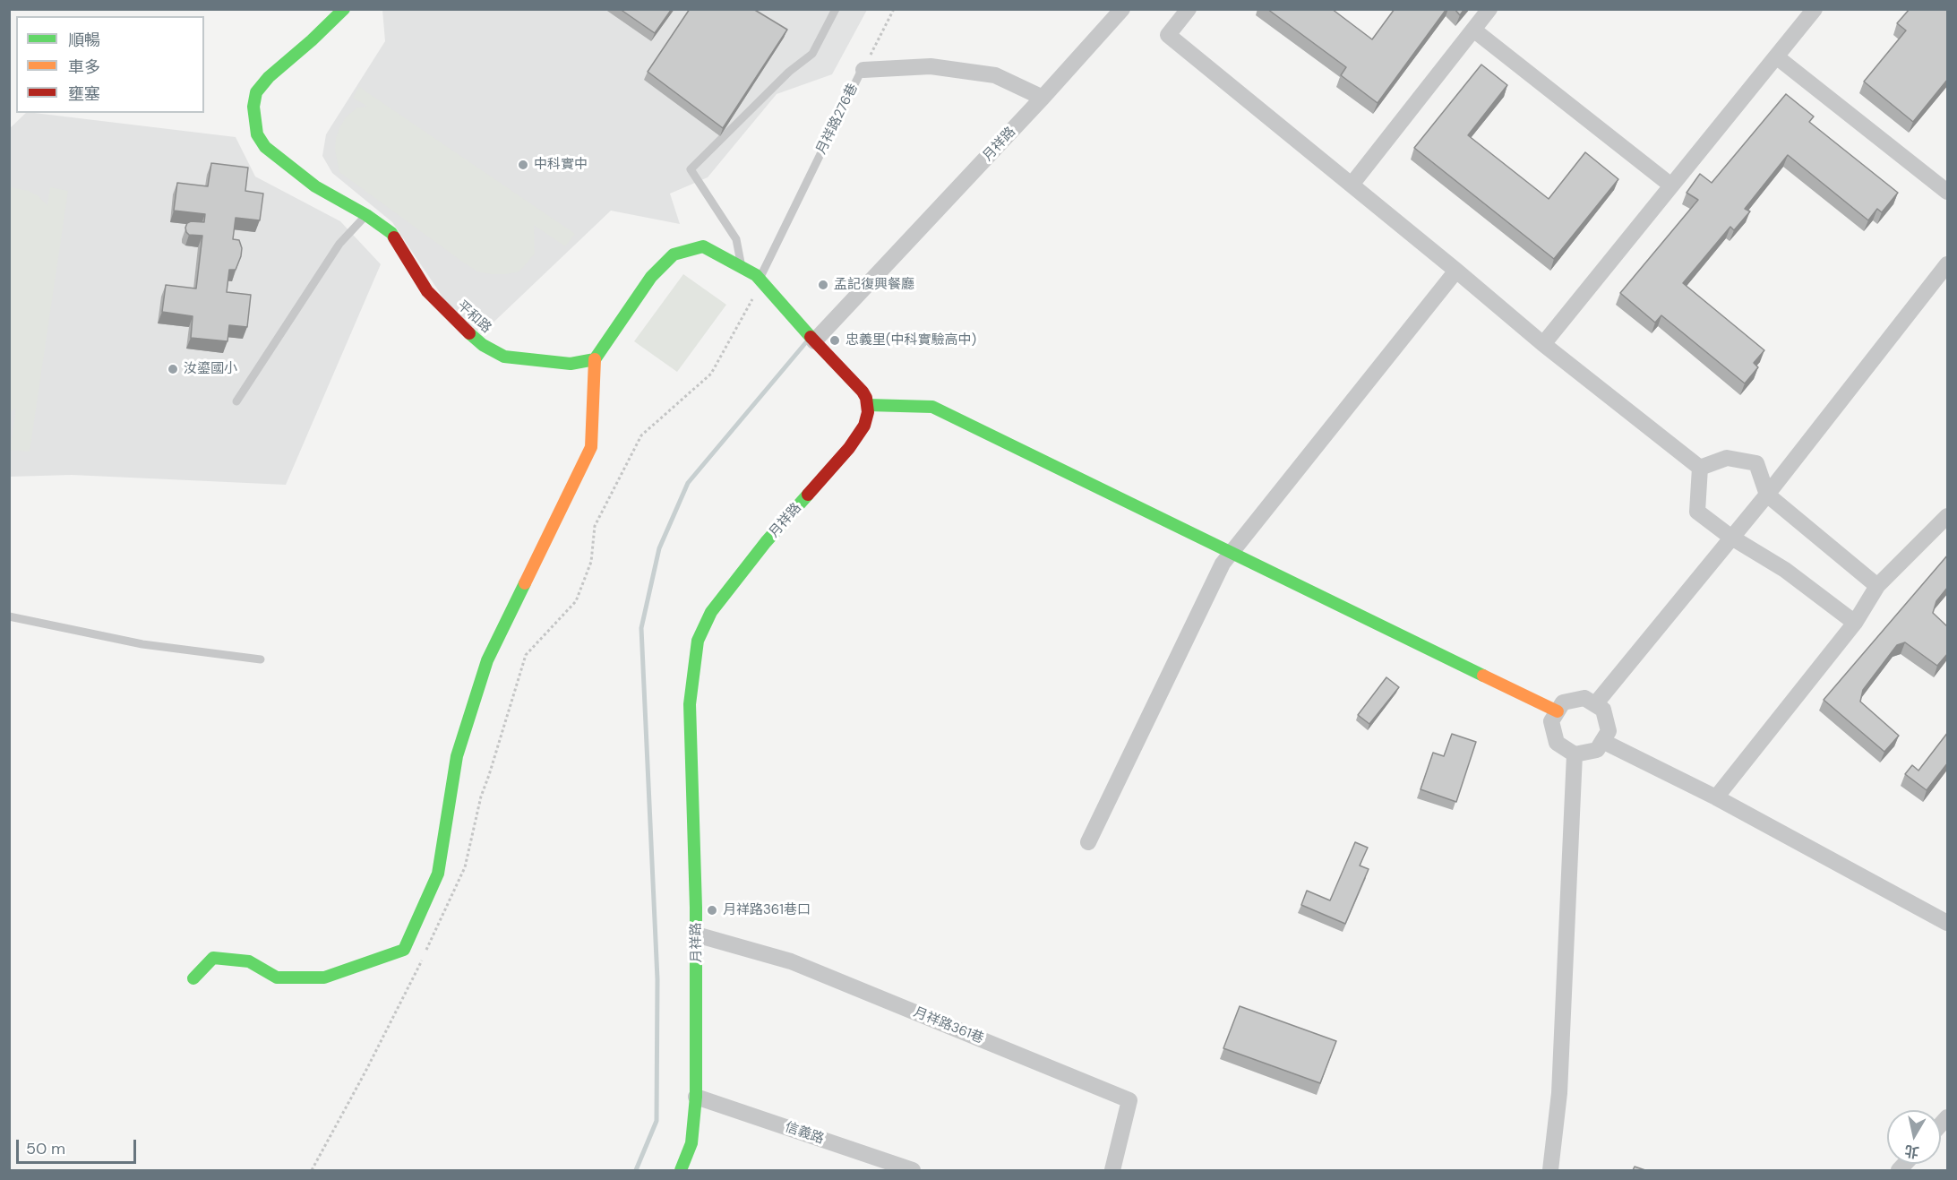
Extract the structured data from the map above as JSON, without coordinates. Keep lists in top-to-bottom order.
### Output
{
  "streets": {
    "street": [
      "月祥路276巷",
      "月祥路",
      "平和路",
      "月祥路361巷",
      "信義路"
    ]
  },
  "crossings": [
    ["月祥路276巷", "月祥路"],
    ["月祥路", "月祥路361巷"],
    ["月祥路", "信義路"]
  ],
  "places": [
    "中科實中",
    "孟記復興餐廳",
    "忠義里(中科實驗高中)",
    "汝鎏國小",
    "月祥路361巷口"
  ],
  "legend": ["順暢", "車多", "壅塞"],
  "scale_bar": "50 m",
  "north": "bottom"
}
